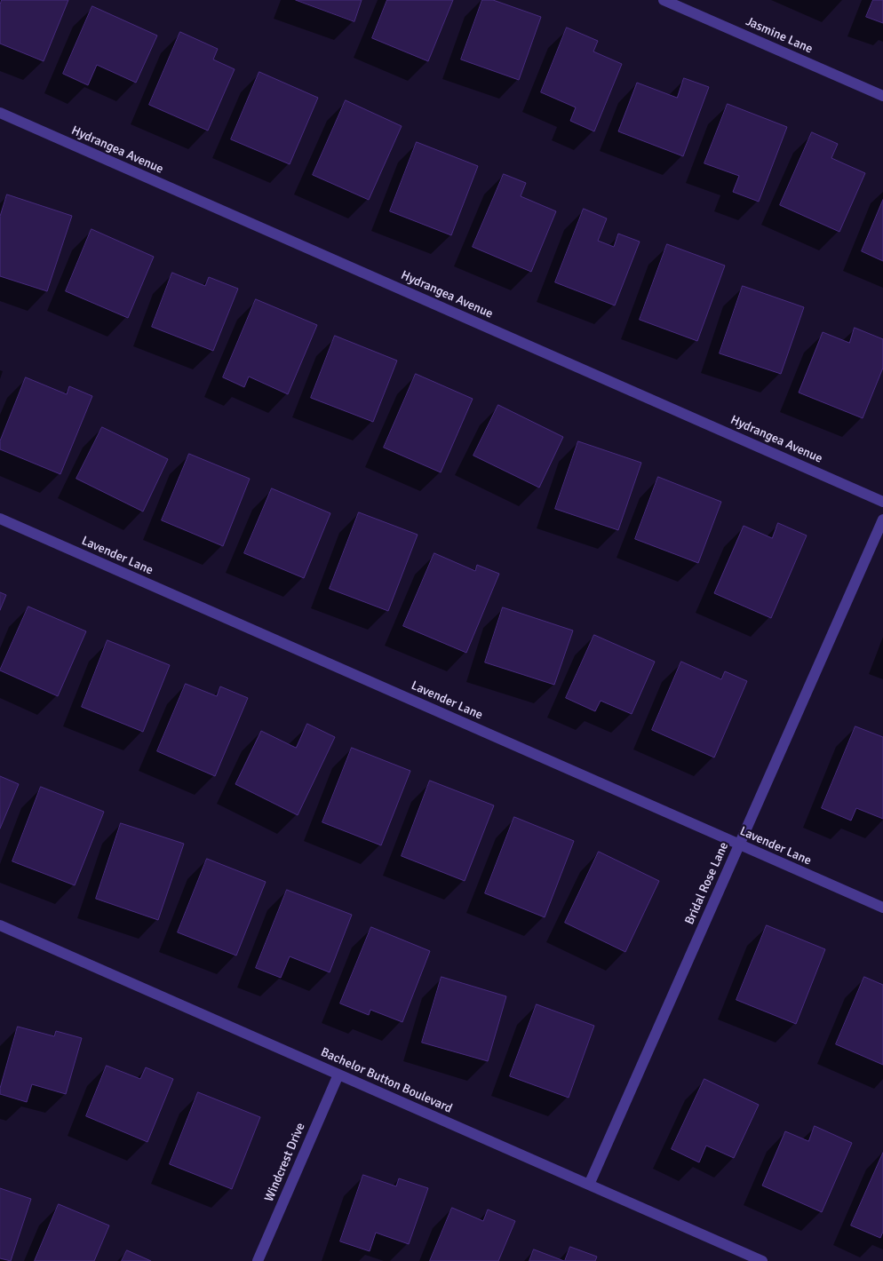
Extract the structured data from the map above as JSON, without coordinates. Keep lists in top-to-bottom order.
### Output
{
  "streets": {
    "street": [
      "Jasmine Lane",
      "Hydrangea Avenue",
      "Lavender Lane",
      "Bridal Rose Lane",
      "Bachelor Button Boulevard",
      "Windcrest Drive"
    ]
  },
  "crossings": [
    ["Lavender Lane", "Bridal Rose Lane"],
    ["Bridal Rose Lane", "Bachelor Button Boulevard"],
    ["Bachelor Button Boulevard", "Windcrest Drive"]
  ]
}
